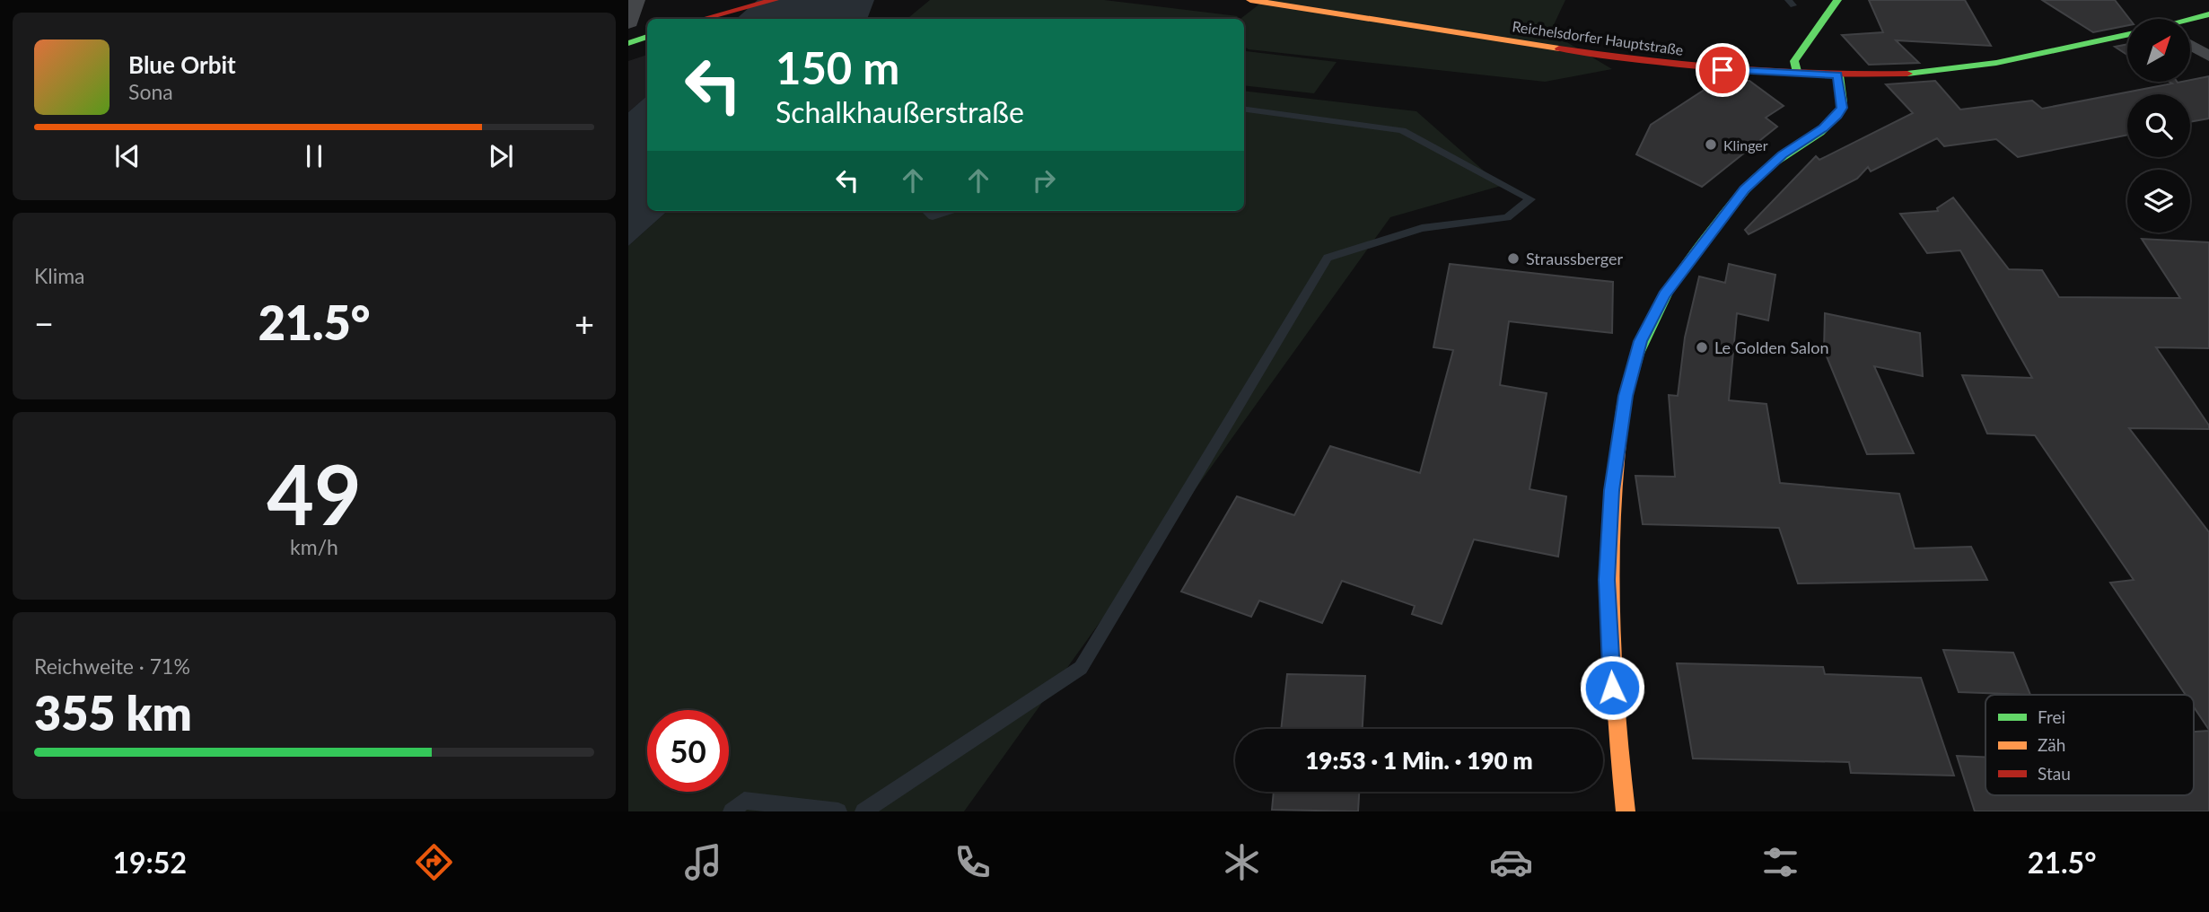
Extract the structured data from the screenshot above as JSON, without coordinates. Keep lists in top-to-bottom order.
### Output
{
  "streets": {
    "main road": ["Reichelsdorfer Hauptstraße"]
  },
  "places": ["Klinger", "Straussberger", "Le Golden Salon"],
  "legend": ["Frei", "Zäh", "Stau"],
  "north": "top right",
  "page": {
    "turn": ["150 m", "Schalkhaußerstraße"],
    "song": ["Blue Orbit", "Sona"],
    "tile": [
      "Klima",
      ["49", "km/h"],
      ["Reichweite · 71%", "355 km"]
    ],
    "heat": ["−", "21.5°", "+"],
    "limit": "50",
    "trip": "19:53 · 1 Min. · 190 m",
    "tabs": ["19:52", "21.5°"]
  }
}
